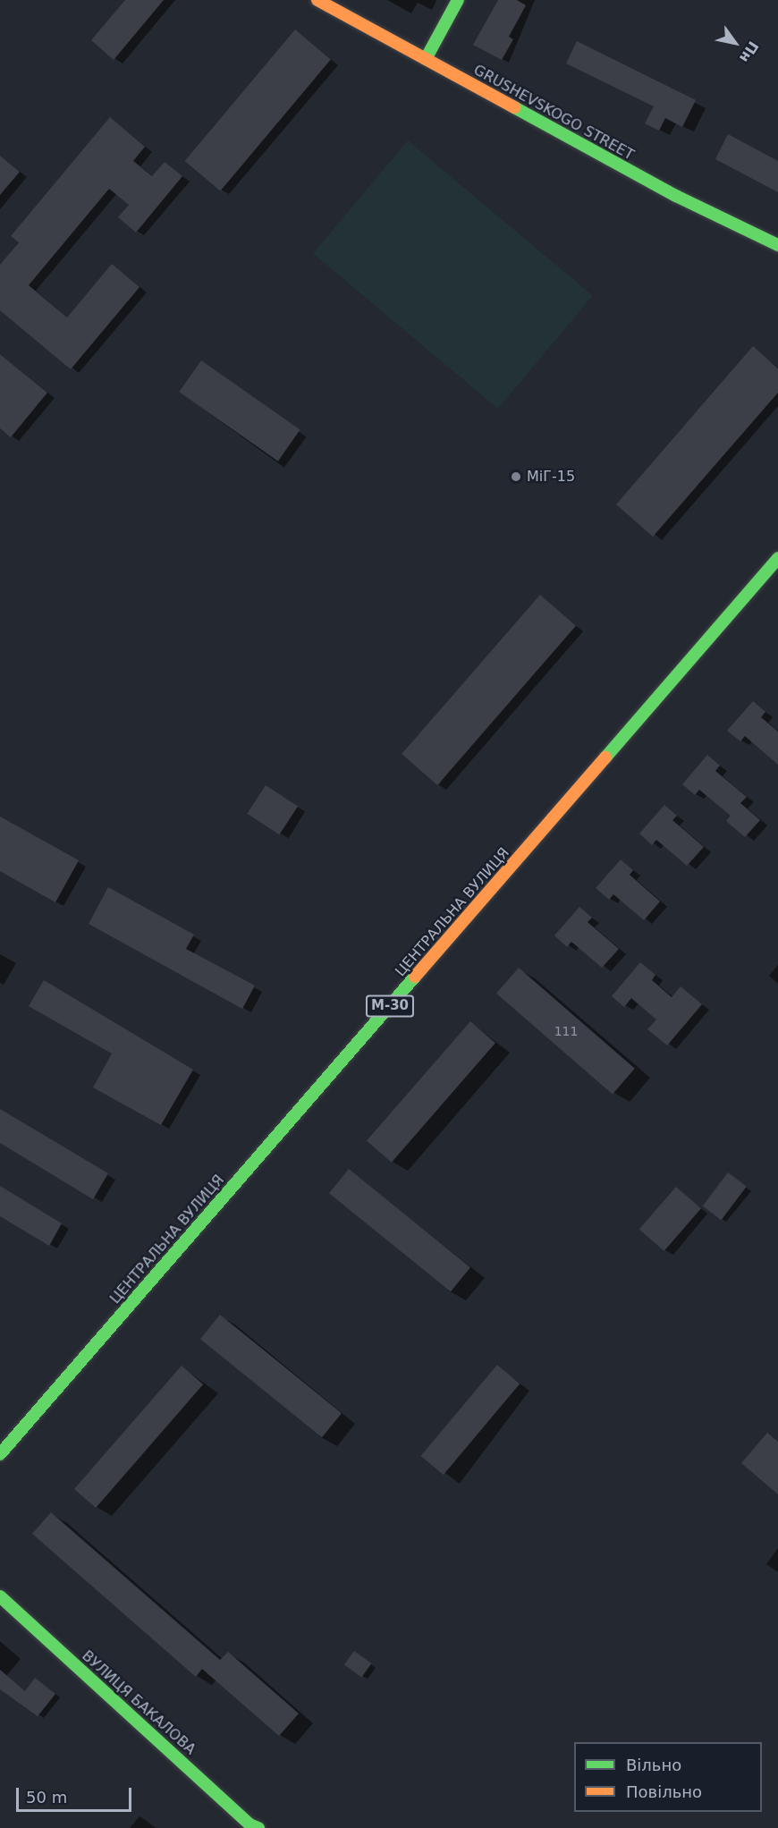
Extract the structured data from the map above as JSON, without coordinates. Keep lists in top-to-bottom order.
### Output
{
  "streets": {
    "main road": [
      "GRUSHEVSKOGO STREET",
      "ЦЕНТРАЛЬНА ВУЛИЦЯ",
      "М-30",
      "ВУЛИЦЯ БАКАЛОВА"
    ]
  },
  "places": ["МіГ-15"],
  "house_numbers": ["111"],
  "legend": ["Вільно", "Повільно"],
  "scale_bar": "50 m",
  "north": "bottom right"
}
